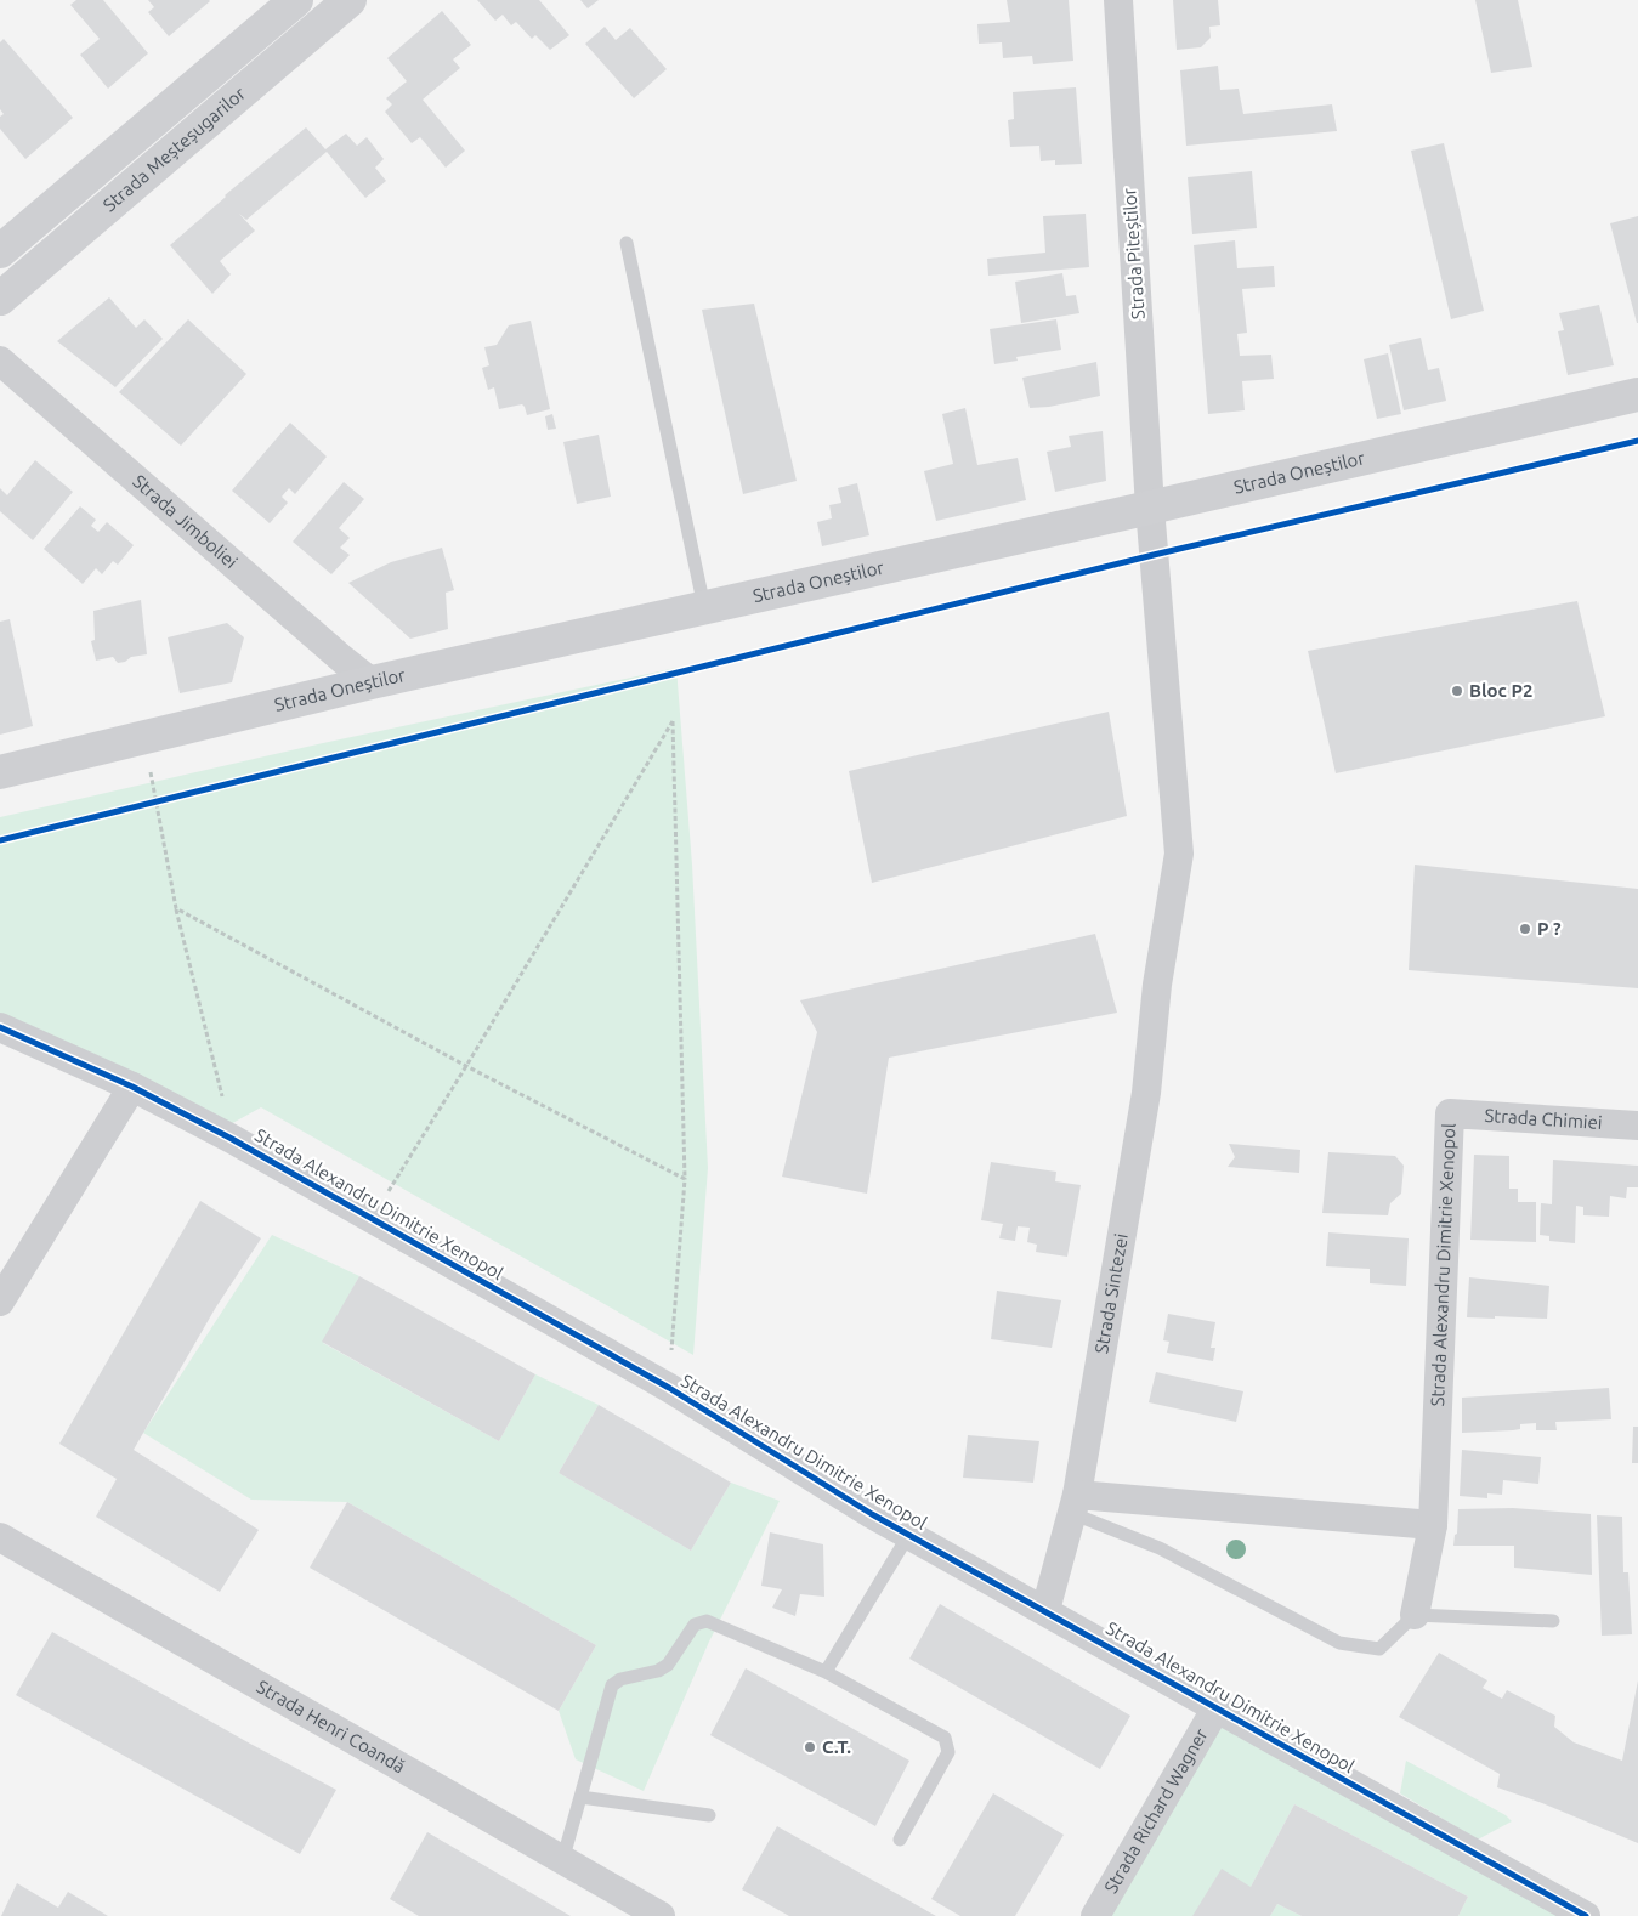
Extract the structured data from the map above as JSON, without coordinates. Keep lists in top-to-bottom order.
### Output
{
  "streets": {
    "street": [
      "Strada Meșteșugarilor",
      "Strada Piteștilor",
      "Strada Oneștilor",
      "Strada Jimboliei",
      "Strada Chimiei",
      "Strada Alexandru Dimitrie Xenopol",
      "Strada Sintezei",
      "Strada Henri Coandă",
      "Strada Richard Wagner"
    ]
  },
  "crossings": [
    ["Strada Piteștilor", "Strada Oneștilor"],
    ["Strada Piteștilor", "Strada Sintezei"],
    ["Strada Oneștilor", "Strada Jimboliei"],
    ["Strada Chimiei", "Strada Alexandru Dimitrie Xenopol"],
    ["Strada Alexandru Dimitrie Xenopol", "Strada Richard Wagner"]
  ],
  "places": ["Bloc P2", "P ?", "C.T."]
}
